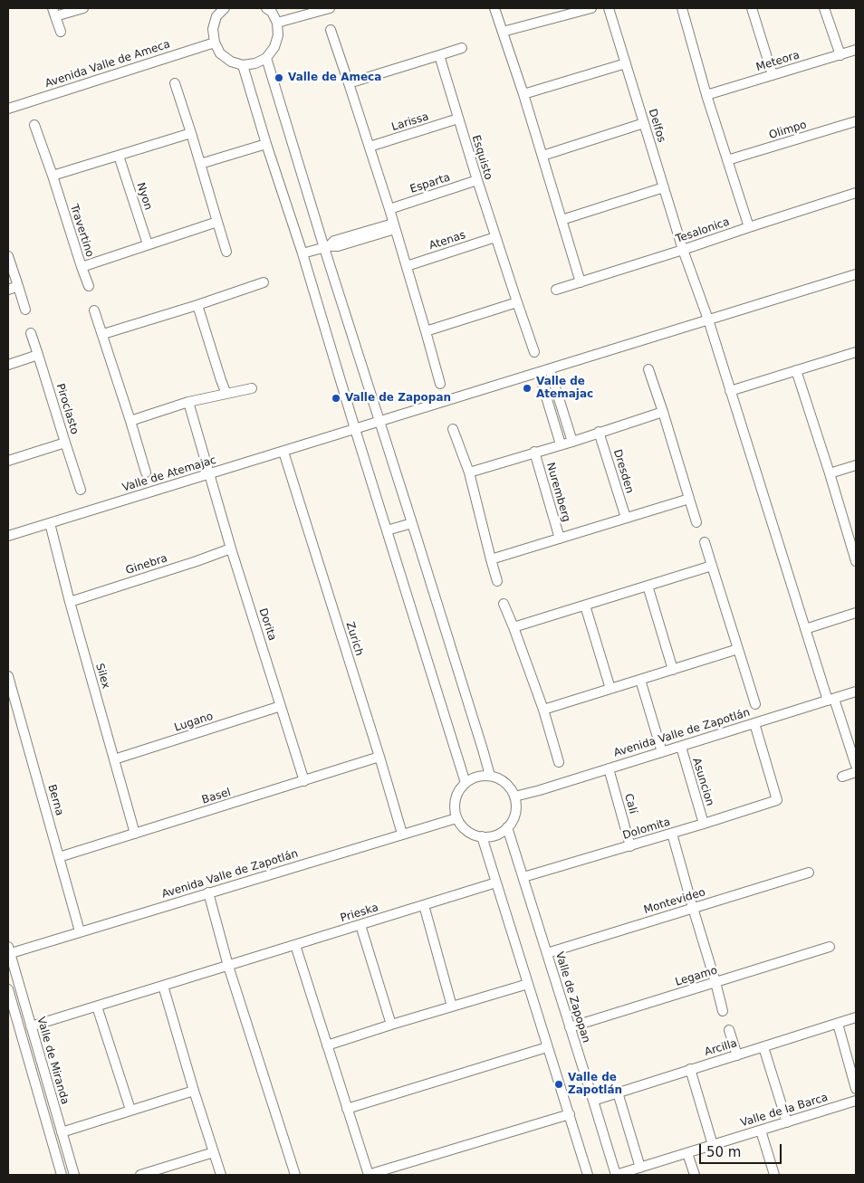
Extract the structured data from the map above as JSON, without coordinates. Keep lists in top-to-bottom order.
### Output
{
  "streets": {
    "street": [
      "Meteora",
      "Avenida Valle de Ameca",
      "Larissa",
      "Delfos",
      "Olimpo",
      "Esquisto",
      "Esparta",
      "Nyon",
      "Travertino",
      "Tesalonica",
      "Atenas",
      "Piroclasto",
      "Dresden",
      "Valle de Atemajac",
      "Nuremberg",
      "Ginebra",
      "Dorita",
      "Zurich",
      "Silex",
      "Lugano",
      "Avenida Valle de Zapotlán",
      "Asuncion",
      "Basel",
      "Berna",
      "Calí",
      "Dolomita",
      "Montevideo",
      "Prieska",
      "Legamo",
      "Valle de Zapopan",
      "Arcilla",
      "Valle de Miranda",
      "Valle de la Barca"
    ]
  },
  "crossings": [
    ["Larissa", "Esquisto"],
    ["Delfos", "Tesalonica"],
    ["Delfos", "Valle de Atemajac"],
    ["Delfos", "Avenida Valle de Zapotlán"],
    ["Esquisto", "Esparta"],
    ["Esquisto", "Atenas"],
    ["Nyon", "Travertino"],
    ["Valle de Atemajac", "Dorita"],
    ["Valle de Atemajac", "Zurich"],
    ["Valle de Atemajac", "Silex"],
    ["Ginebra", "Dorita"],
    ["Ginebra", "Silex"],
    ["Dorita", "Lugano"],
    ["Dorita", "Basel"],
    ["Zurich", "Avenida Valle de Zapotlán"],
    ["Zurich", "Basel"],
    ["Silex", "Lugano"],
    ["Silex", "Basel"],
    ["Avenida Valle de Zapotlán", "Asuncion"],
    ["Avenida Valle de Zapotlán", "Berna"],
    ["Avenida Valle de Zapotlán", "Calí"],
    ["Avenida Valle de Zapotlán", "Dolomita"],
    ["Avenida Valle de Zapotlán", "Valle de Zapopan"],
    ["Avenida Valle de Zapotlán", "Valle de Miranda"],
    ["Asuncion", "Dolomita"],
    ["Basel", "Berna"],
    ["Calí", "Dolomita"],
    ["Dolomita", "Valle de Zapopan"],
    ["Montevideo", "Valle de Zapopan"],
    ["Prieska", "Valle de Miranda"],
    ["Legamo", "Valle de Zapopan"],
    ["Valle de Zapopan", "Arcilla"],
    ["Valle de Zapopan", "Valle de la Barca"]
  ],
  "places": [
    "Valle de Ameca",
    "Valle de Atemajac",
    "Valle de Zapopan",
    "Valle de Zapotlán"
  ],
  "scale_bar": "50 m"
}
